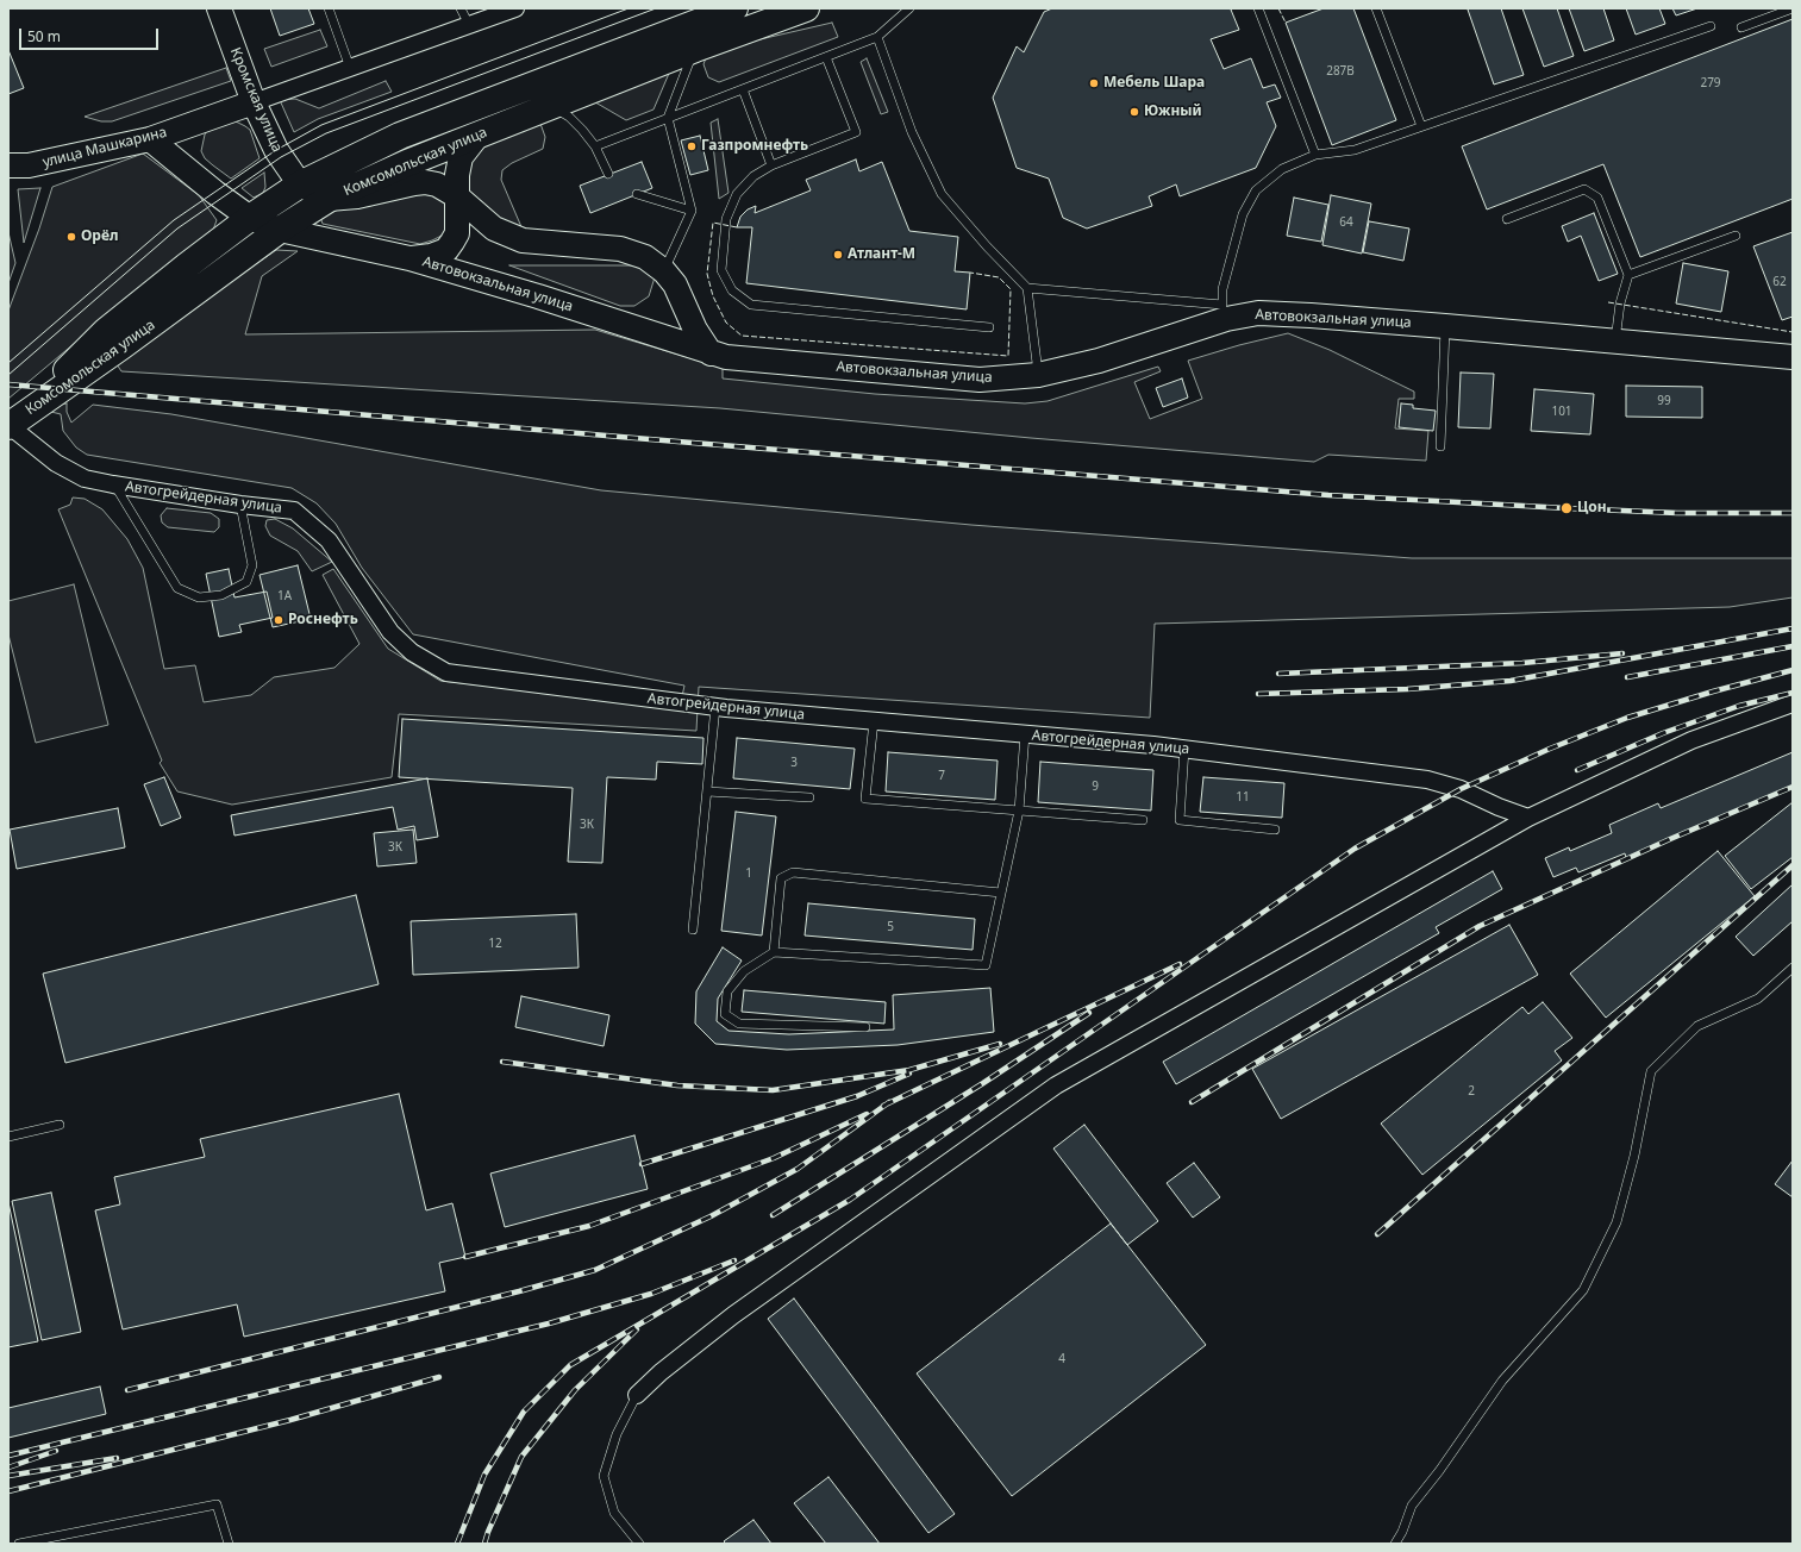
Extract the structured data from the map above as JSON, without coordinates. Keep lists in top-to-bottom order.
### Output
{
  "streets": {
    "main road": ["Комсомольская улица"],
    "street": [
      "Кромская улица",
      "улица Машкарина",
      "Автовокзальная улица",
      "Автогрейдерная улица"
    ]
  },
  "crossings": [
    ["Кромская улица", "улица Машкарина"],
    ["Кромская улица", "Комсомольская улица"],
    ["улица Машкарина", "Автовокзальная улица"],
    ["Комсомольская улица", "Автовокзальная улица"],
    ["Комсомольская улица", "Автогрейдерная улица"]
  ],
  "places": [
    "Мебель Шара",
    "Южный",
    "Газпромнефть",
    "Орёл",
    "Атлант-М",
    "Цон",
    "Роснефть"
  ],
  "house_numbers": [
    "287В",
    "279",
    "64",
    "62",
    "99",
    "101",
    "1А",
    "3",
    "7",
    "9",
    "11",
    "3К",
    "3К",
    "1",
    "5",
    "12",
    "2",
    "4"
  ],
  "scale_bar": "50 m"
}
